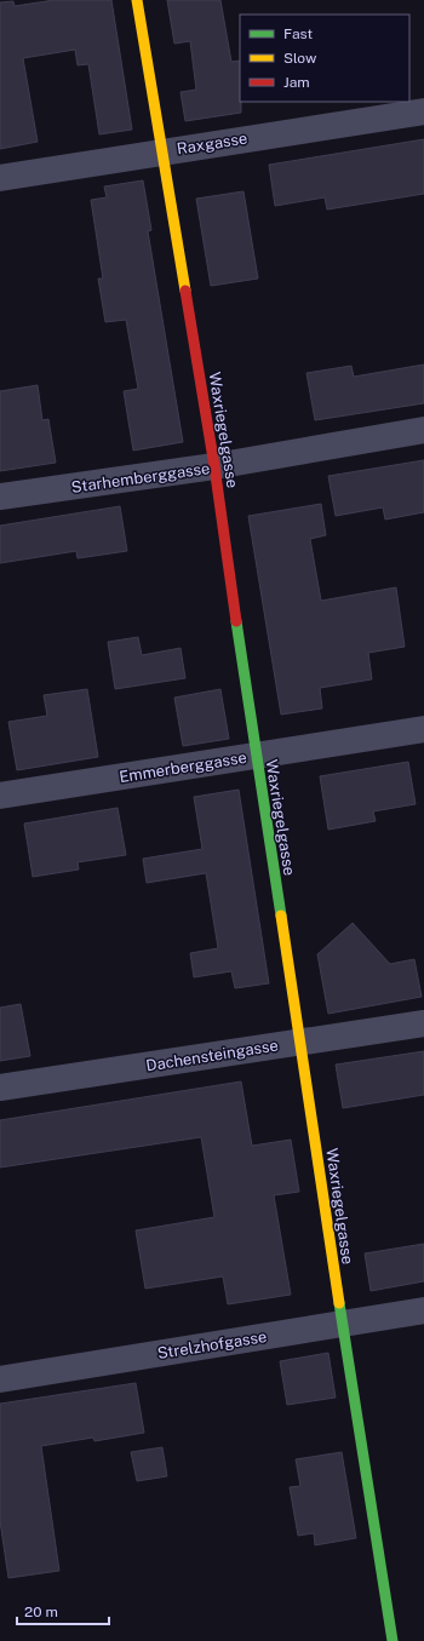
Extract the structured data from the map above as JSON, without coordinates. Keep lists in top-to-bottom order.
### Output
{
  "streets": {
    "street": [
      "Raxgasse",
      "Waxriegelgasse",
      "Starhemberggasse",
      "Emmerberggasse",
      "Dachensteingasse",
      "Strelzhofgasse"
    ]
  },
  "crossings": [
    ["Raxgasse", "Waxriegelgasse"],
    ["Waxriegelgasse", "Starhemberggasse"],
    ["Waxriegelgasse", "Emmerberggasse"],
    ["Waxriegelgasse", "Dachensteingasse"],
    ["Waxriegelgasse", "Strelzhofgasse"]
  ],
  "legend": ["Fast", "Slow", "Jam"],
  "scale_bar": "20 m"
}
